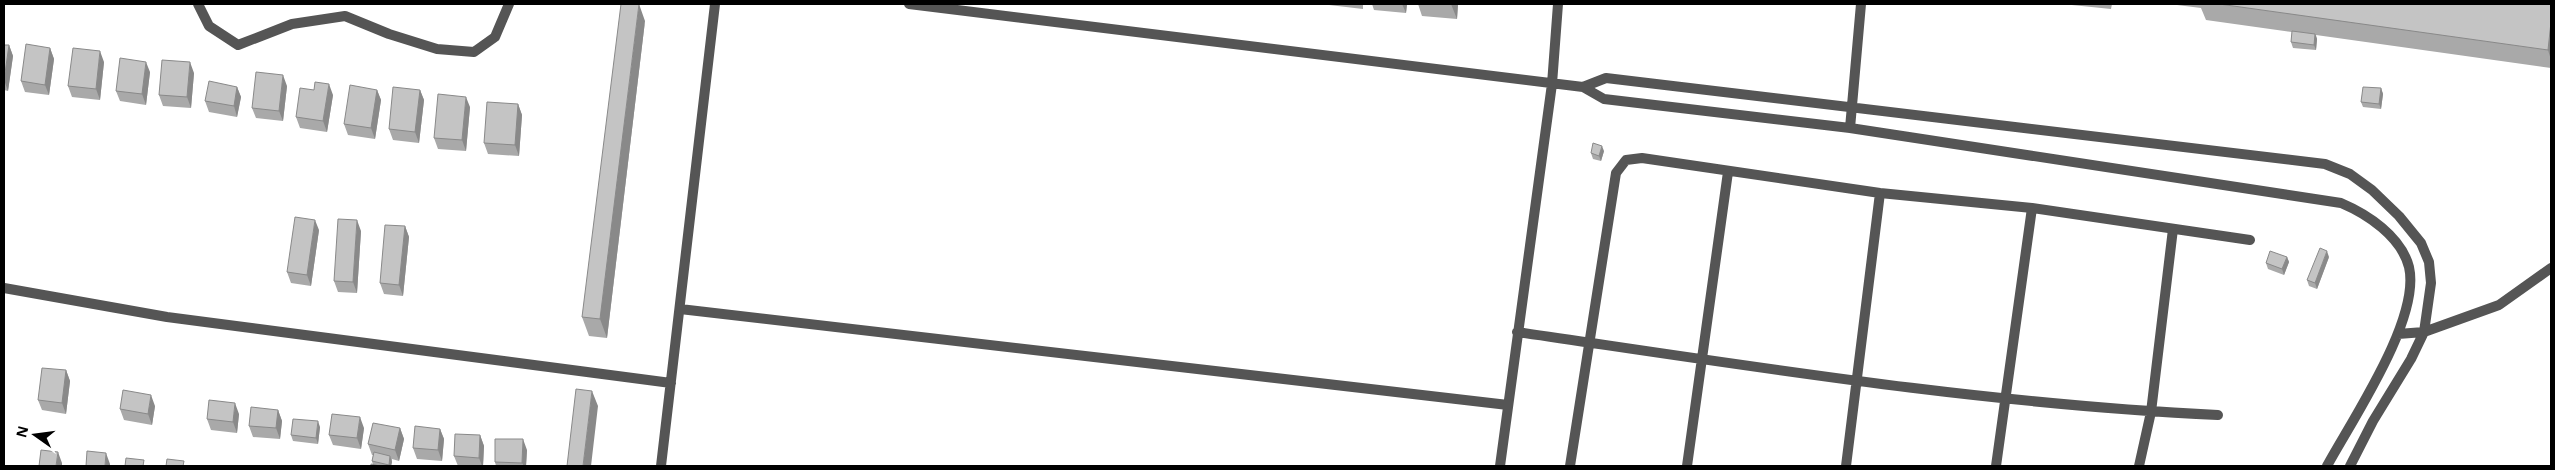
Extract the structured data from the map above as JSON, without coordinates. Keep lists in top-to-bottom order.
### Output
{
  "north": "left"
}
